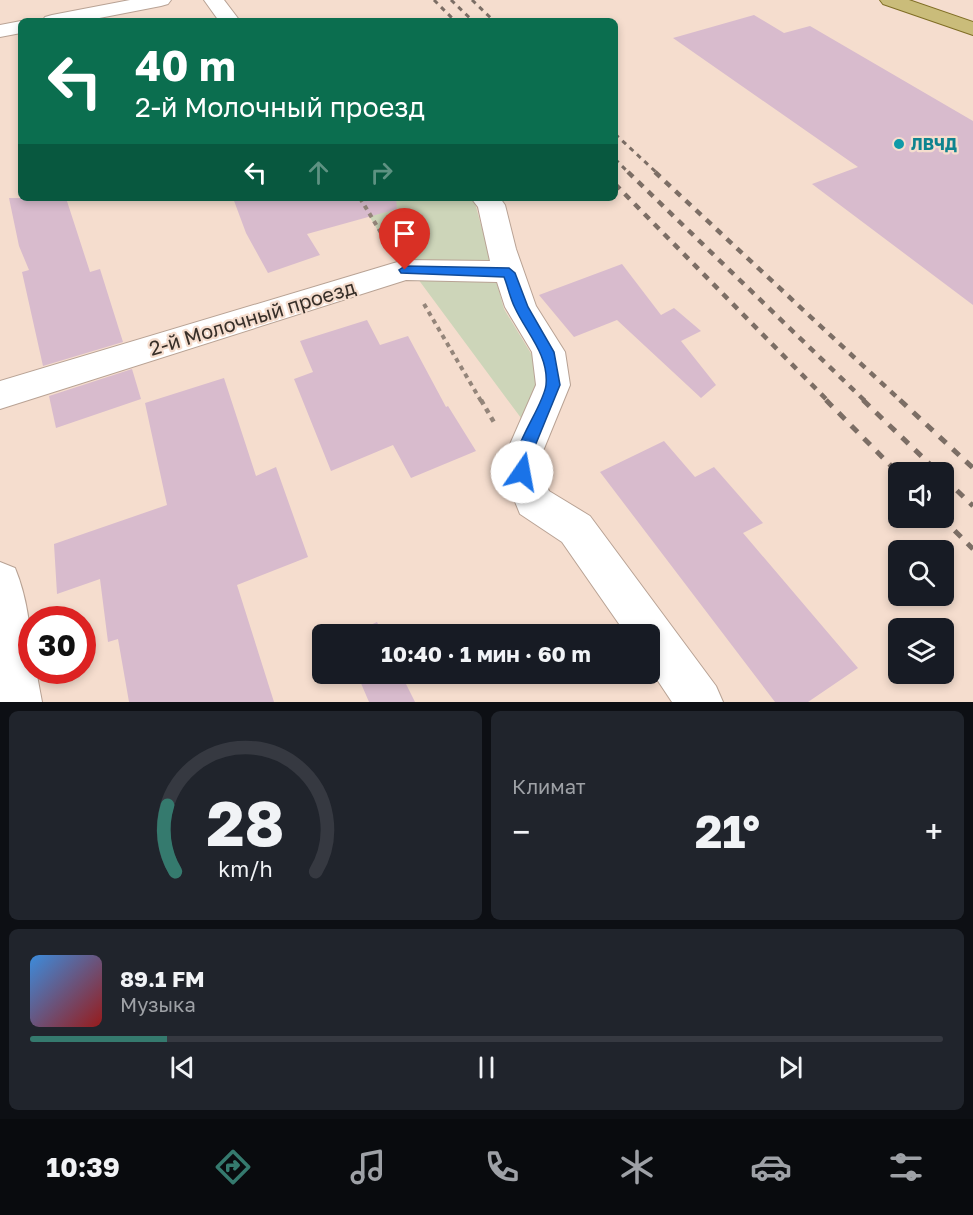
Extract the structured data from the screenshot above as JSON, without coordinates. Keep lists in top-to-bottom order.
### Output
{
  "streets": {
    "street": ["2-й Молочный проезд"]
  },
  "places": ["ЛВЧД"],
  "page": {
    "turn": ["40 m", "2-й Молочный проезд"],
    "limit": "30",
    "trip": "10:40 · 1 мин · 60 m",
    "tile": "Климат",
    "heat": ["−", "21°", "+"],
    "song": ["89.1 FM", "Музыка"],
    "tabs": "10:39",
    "gauge": ["28", "km/h"]
  }
}
